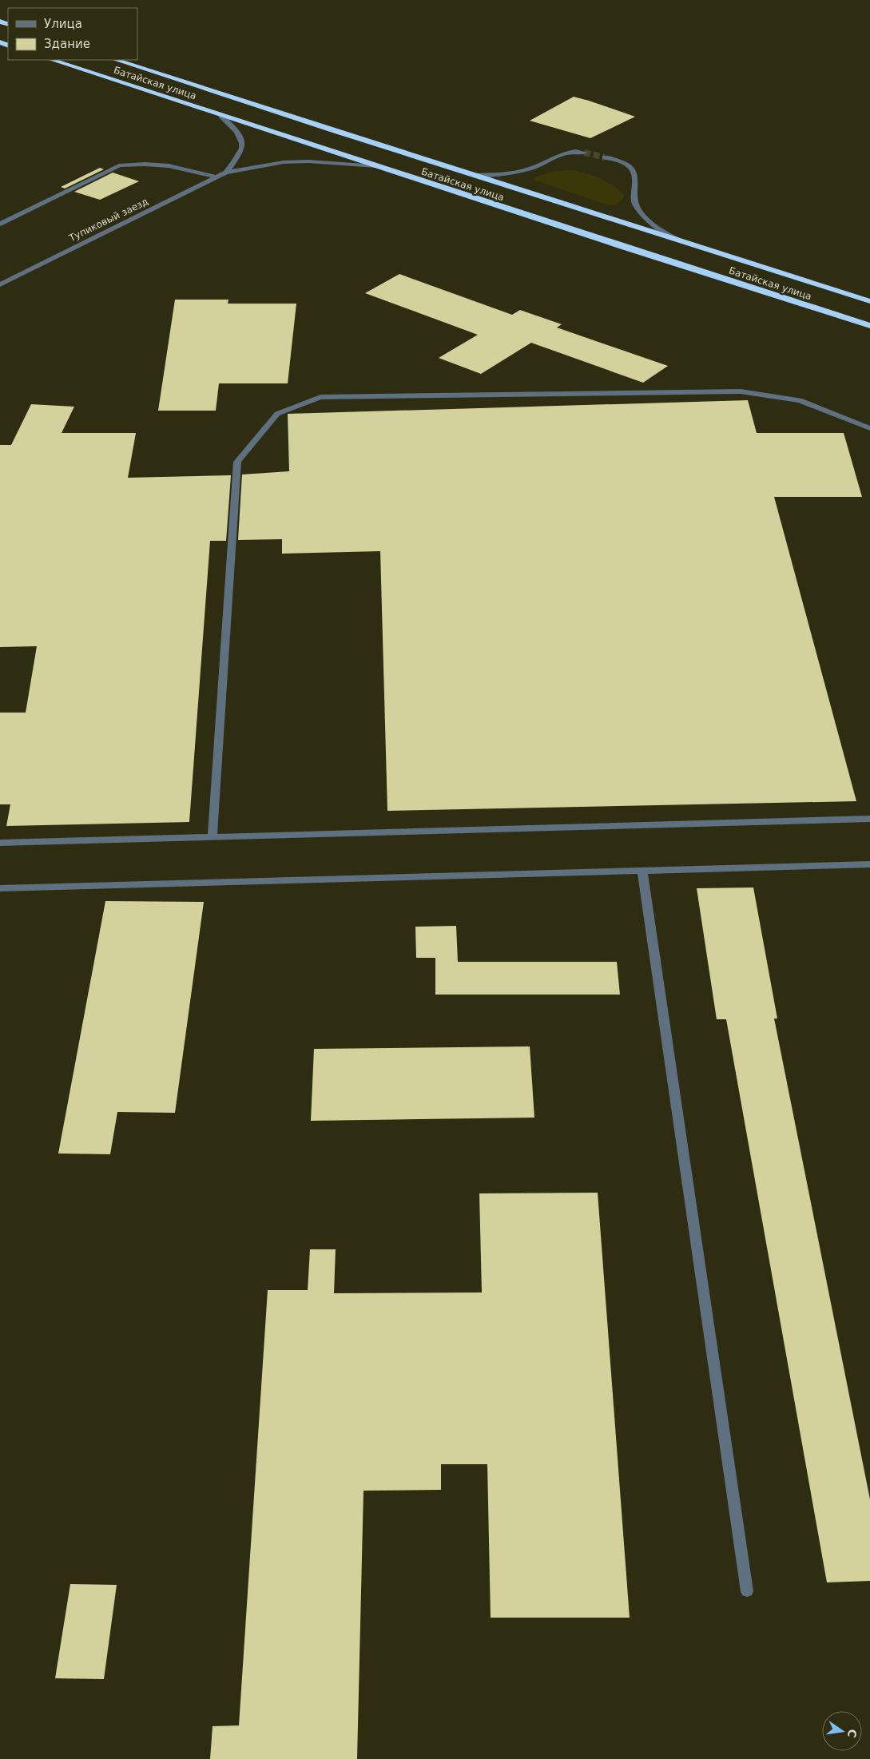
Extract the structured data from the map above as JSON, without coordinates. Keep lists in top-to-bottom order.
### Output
{
  "streets": {
    "highway": ["Батайская улица"],
    "street": ["Тупиковый заезд"]
  },
  "legend": ["Улица", "Здание"],
  "north": "right"
}
